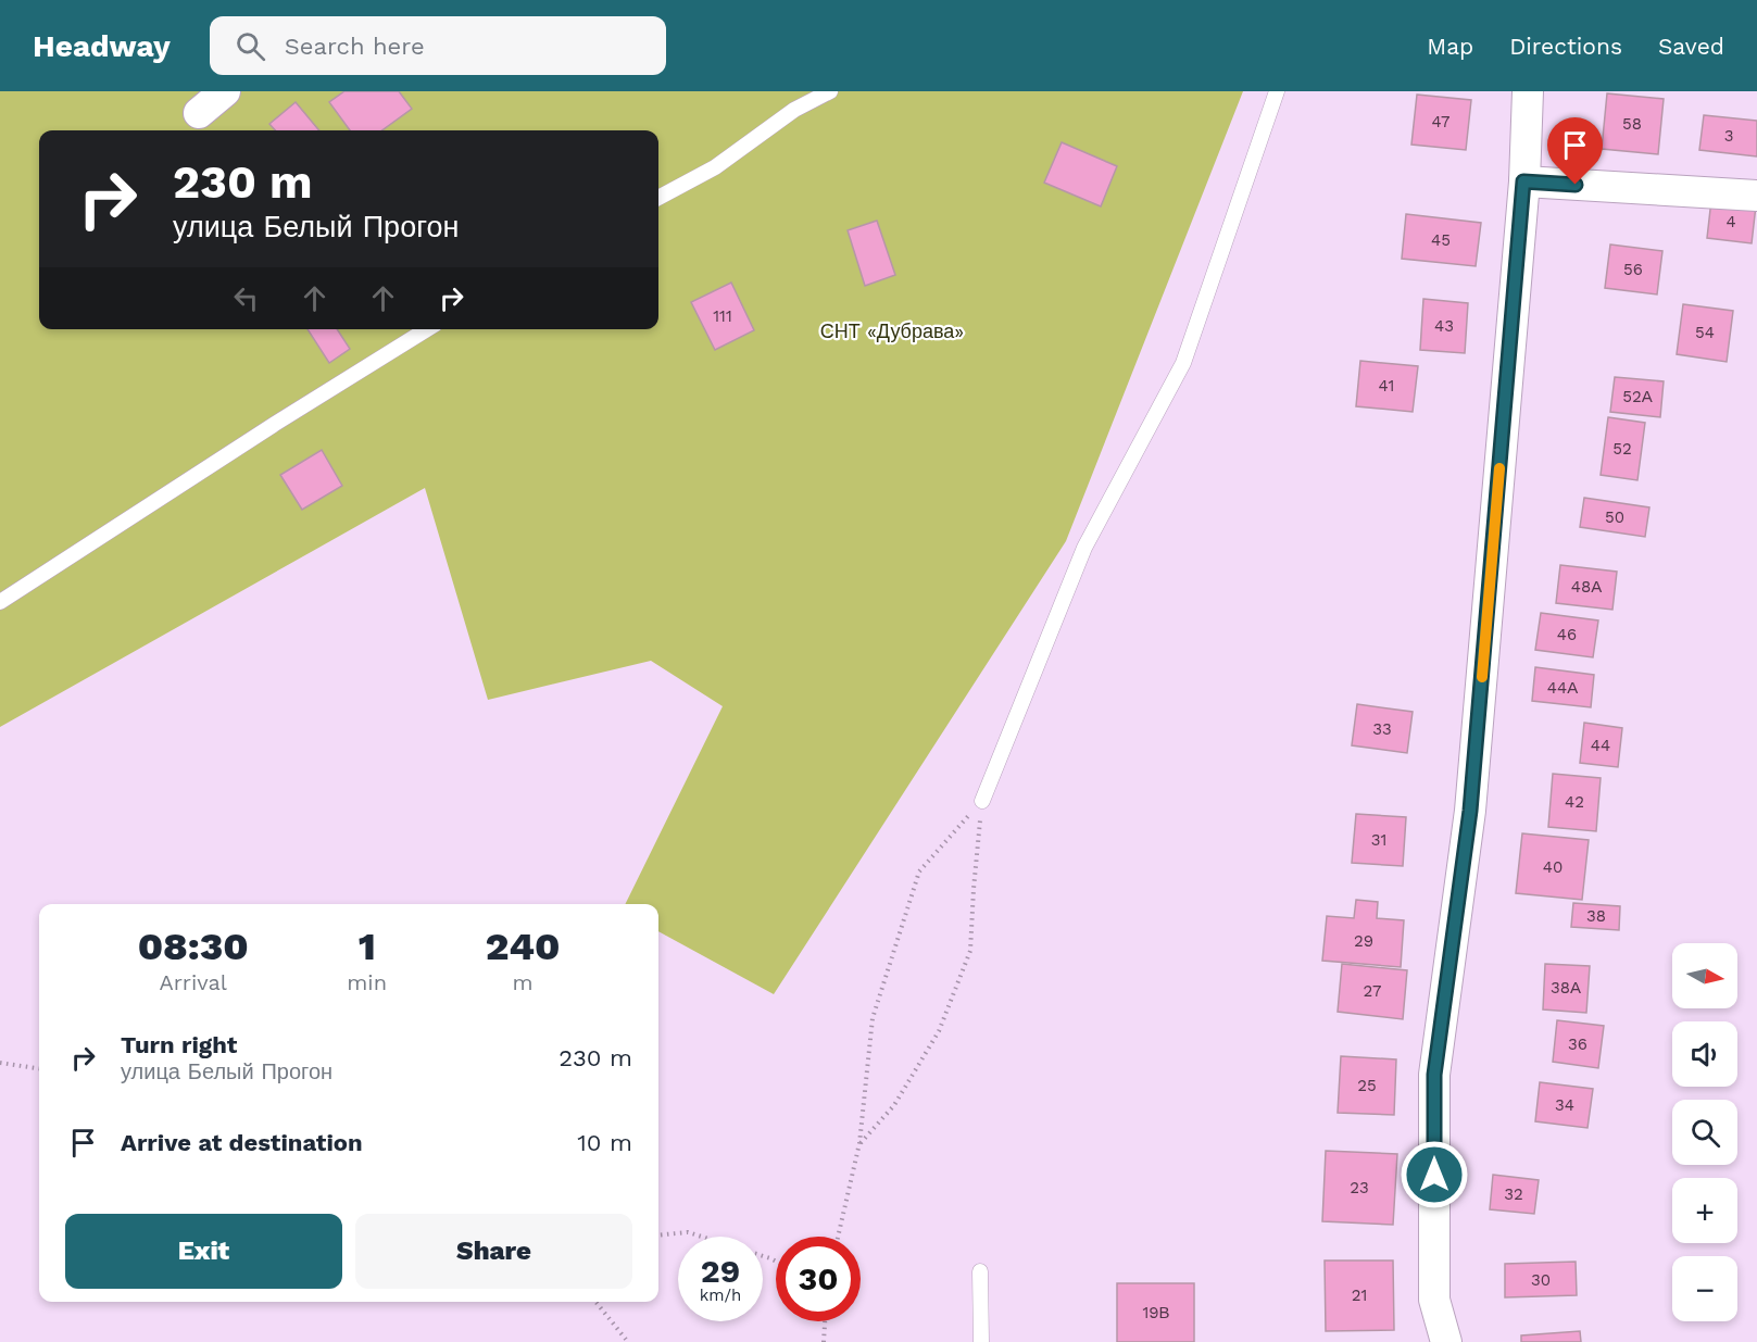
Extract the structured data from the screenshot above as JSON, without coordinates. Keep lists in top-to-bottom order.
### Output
{
  "parks": ["СНТ «Дубрава»"],
  "house_numbers": [
    "47",
    "58",
    "3",
    "4",
    "45",
    "56",
    "111",
    "43",
    "54",
    "41",
    "52А",
    "52",
    "50",
    "48А",
    "46",
    "44А",
    "33",
    "44",
    "42",
    "31",
    "40",
    "38",
    "29",
    "38А",
    "27",
    "36",
    "25",
    "34",
    "23",
    "32",
    "30",
    "21",
    "19В"
  ],
  "north": "right",
  "page": {
    "header": "Headway",
    "search": "Search here",
    "nav": ["Map", "Directions", "Saved"],
    "turn": ["230 m", "улица Белый Прогон"],
    "eta": [
      "08:30",
      "Arrival",
      "1",
      "min",
      "240",
      "m"
    ],
    "map_buttons": ["+", "−"],
    "list": [
      {
        "name": "Turn right",
        "note": "улица Белый Прогон",
        "value": "230 m"
      },
      {
        "name": "Arrive at destination",
        "value": "10 m"
      }
    ],
    "buttons": ["Exit", "Share"],
    "speed": "29 km/h",
    "limit": "30"
  }
}
